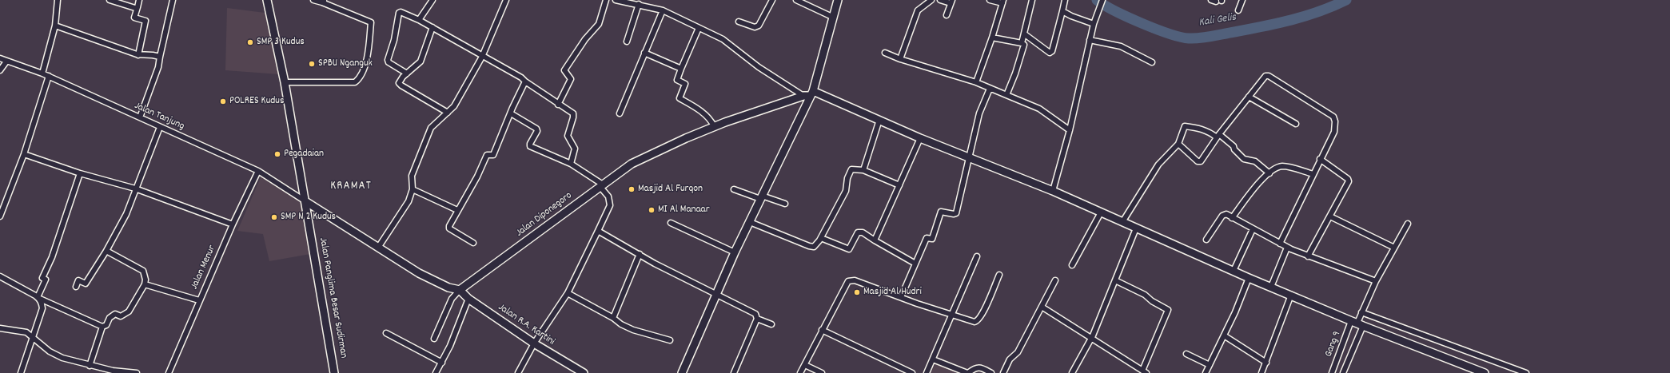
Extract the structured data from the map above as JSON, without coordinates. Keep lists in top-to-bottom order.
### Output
{
  "streets": {
    "main road": ["Jalan Diponegoro", "Jalan Panglima Besar Sudirman", "Jalan R.A. Kartini"],
    "street": ["Jalan Tanjung", "Jalan Menur", "Gang 9"]
  },
  "crossings": [
    ["Jalan Tanjung", "Jalan Menur"],
    ["Jalan Tanjung", "Jalan Panglima Besar Sudirman"],
    ["Jalan Diponegoro", "Jalan R.A. Kartini"]
  ],
  "districts": ["KRAMAT"],
  "water": ["Kali Gelis"],
  "places": [
    "SMP 3 Kudus",
    "SPBU Nganguk",
    "POLRES Kudus",
    "Pegadaian",
    "Masjid Al Furqon",
    "MI Al Manaar",
    "SMP N 2 Kudus",
    "Masjid Al Hudri"
  ]
}
